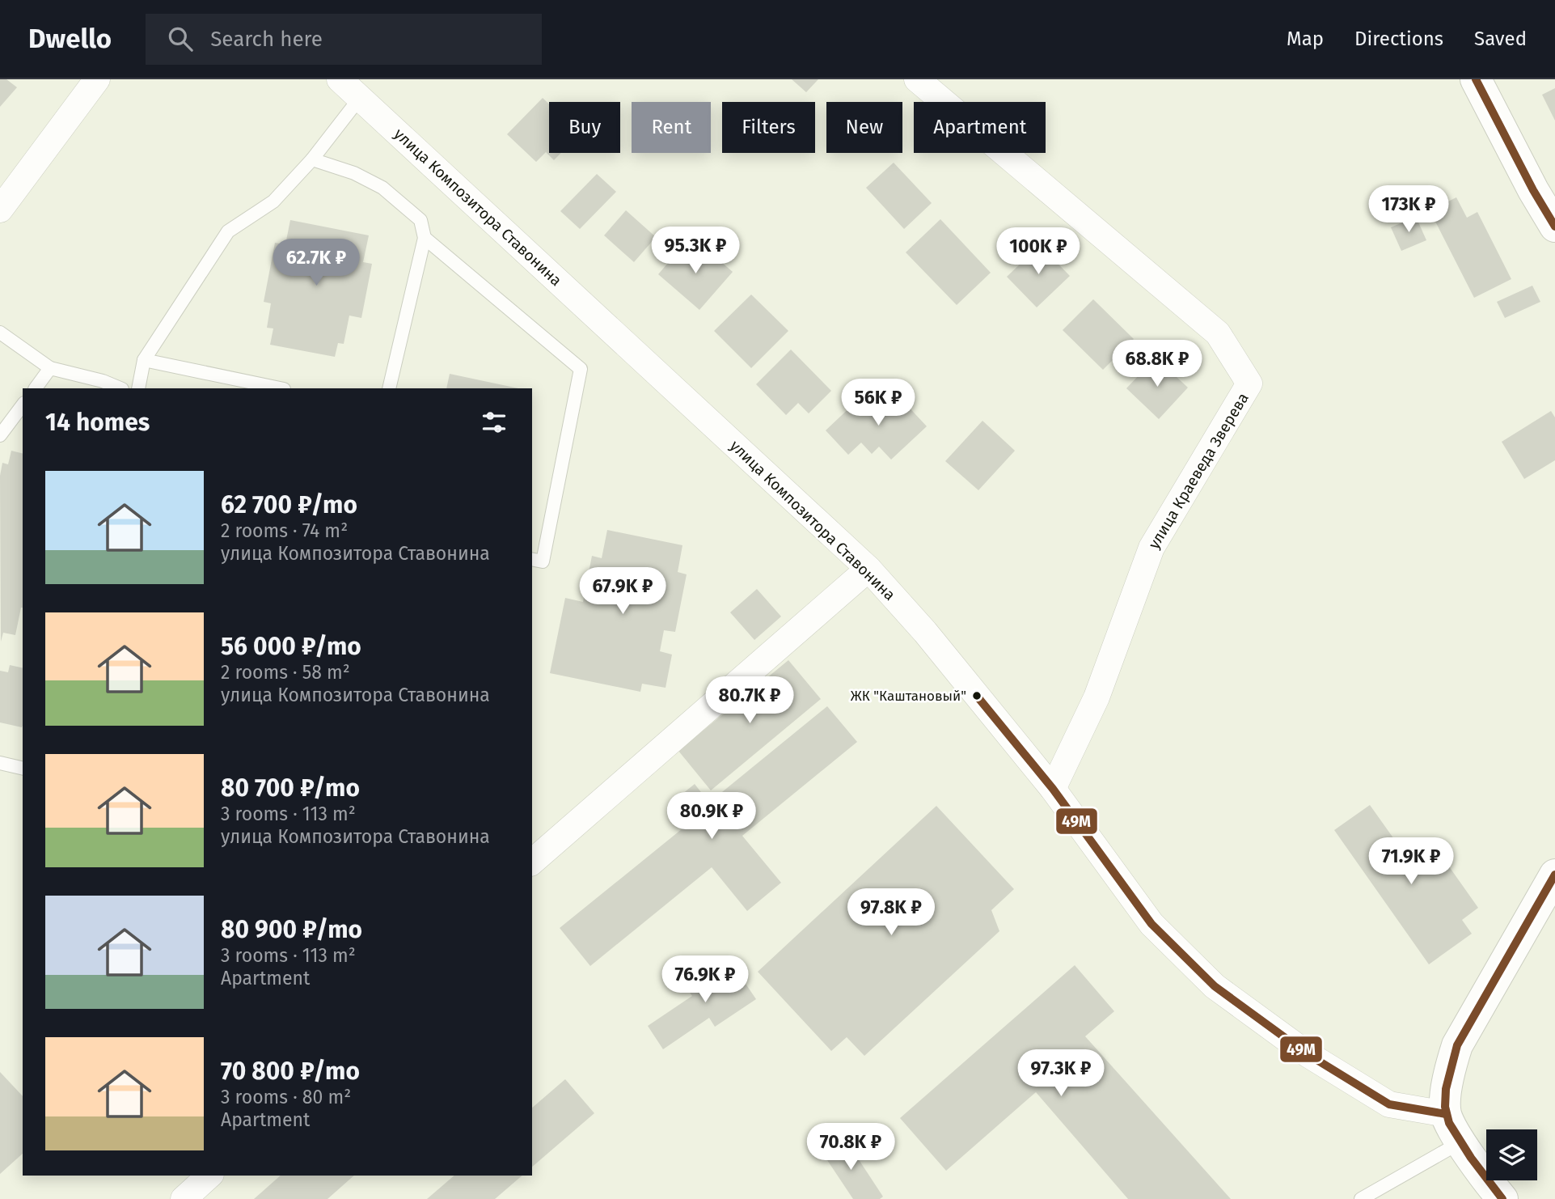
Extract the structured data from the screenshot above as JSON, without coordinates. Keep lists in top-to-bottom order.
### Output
{
  "streets": {
    "street": ["улица Композитора Ставонина", "улица Краеведа Зверева"]
  },
  "crossings": [
    ["улица Композитора Ставонина", "улица Краеведа Зверева"]
  ],
  "places": ["ЖК \"Каштановый\""],
  "lines": ["transit line 49М"],
  "page": {
    "header": "Dwello",
    "search": "Search here",
    "nav": ["Map", "Directions", "Saved"],
    "chip": [
      "Buy",
      "Rent",
      "Filters",
      "New",
      "Apartment"
    ],
    "price": [
      "173K ₽",
      "95.3K ₽",
      "100K ₽",
      "62.7K ₽",
      "68.8K ₽",
      "56K ₽",
      "67.9K ₽",
      "80.7K ₽",
      "80.9K ₽",
      "71.9K ₽",
      "97.8K ₽",
      "76.9K ₽",
      "97.3K ₽",
      "70.8K ₽"
    ],
    "heading": "14 homes",
    "list": [
      {
        "name": "62 700 ₽/mo",
        "note": "2 rooms · 74 m² · улица Композитора Ставонина"
      },
      {
        "name": "56 000 ₽/mo",
        "note": "2 rooms · 58 m² · улица Композитора Ставонина"
      },
      {
        "name": "80 700 ₽/mo",
        "note": "3 rooms · 113 m² · улица Композитора Ставонина"
      },
      {
        "name": "80 900 ₽/mo",
        "note": "3 rooms · 113 m² · Apartment"
      },
      {
        "name": "70 800 ₽/mo",
        "note": "3 rooms · 80 m² · Apartment"
      }
    ]
  }
}
